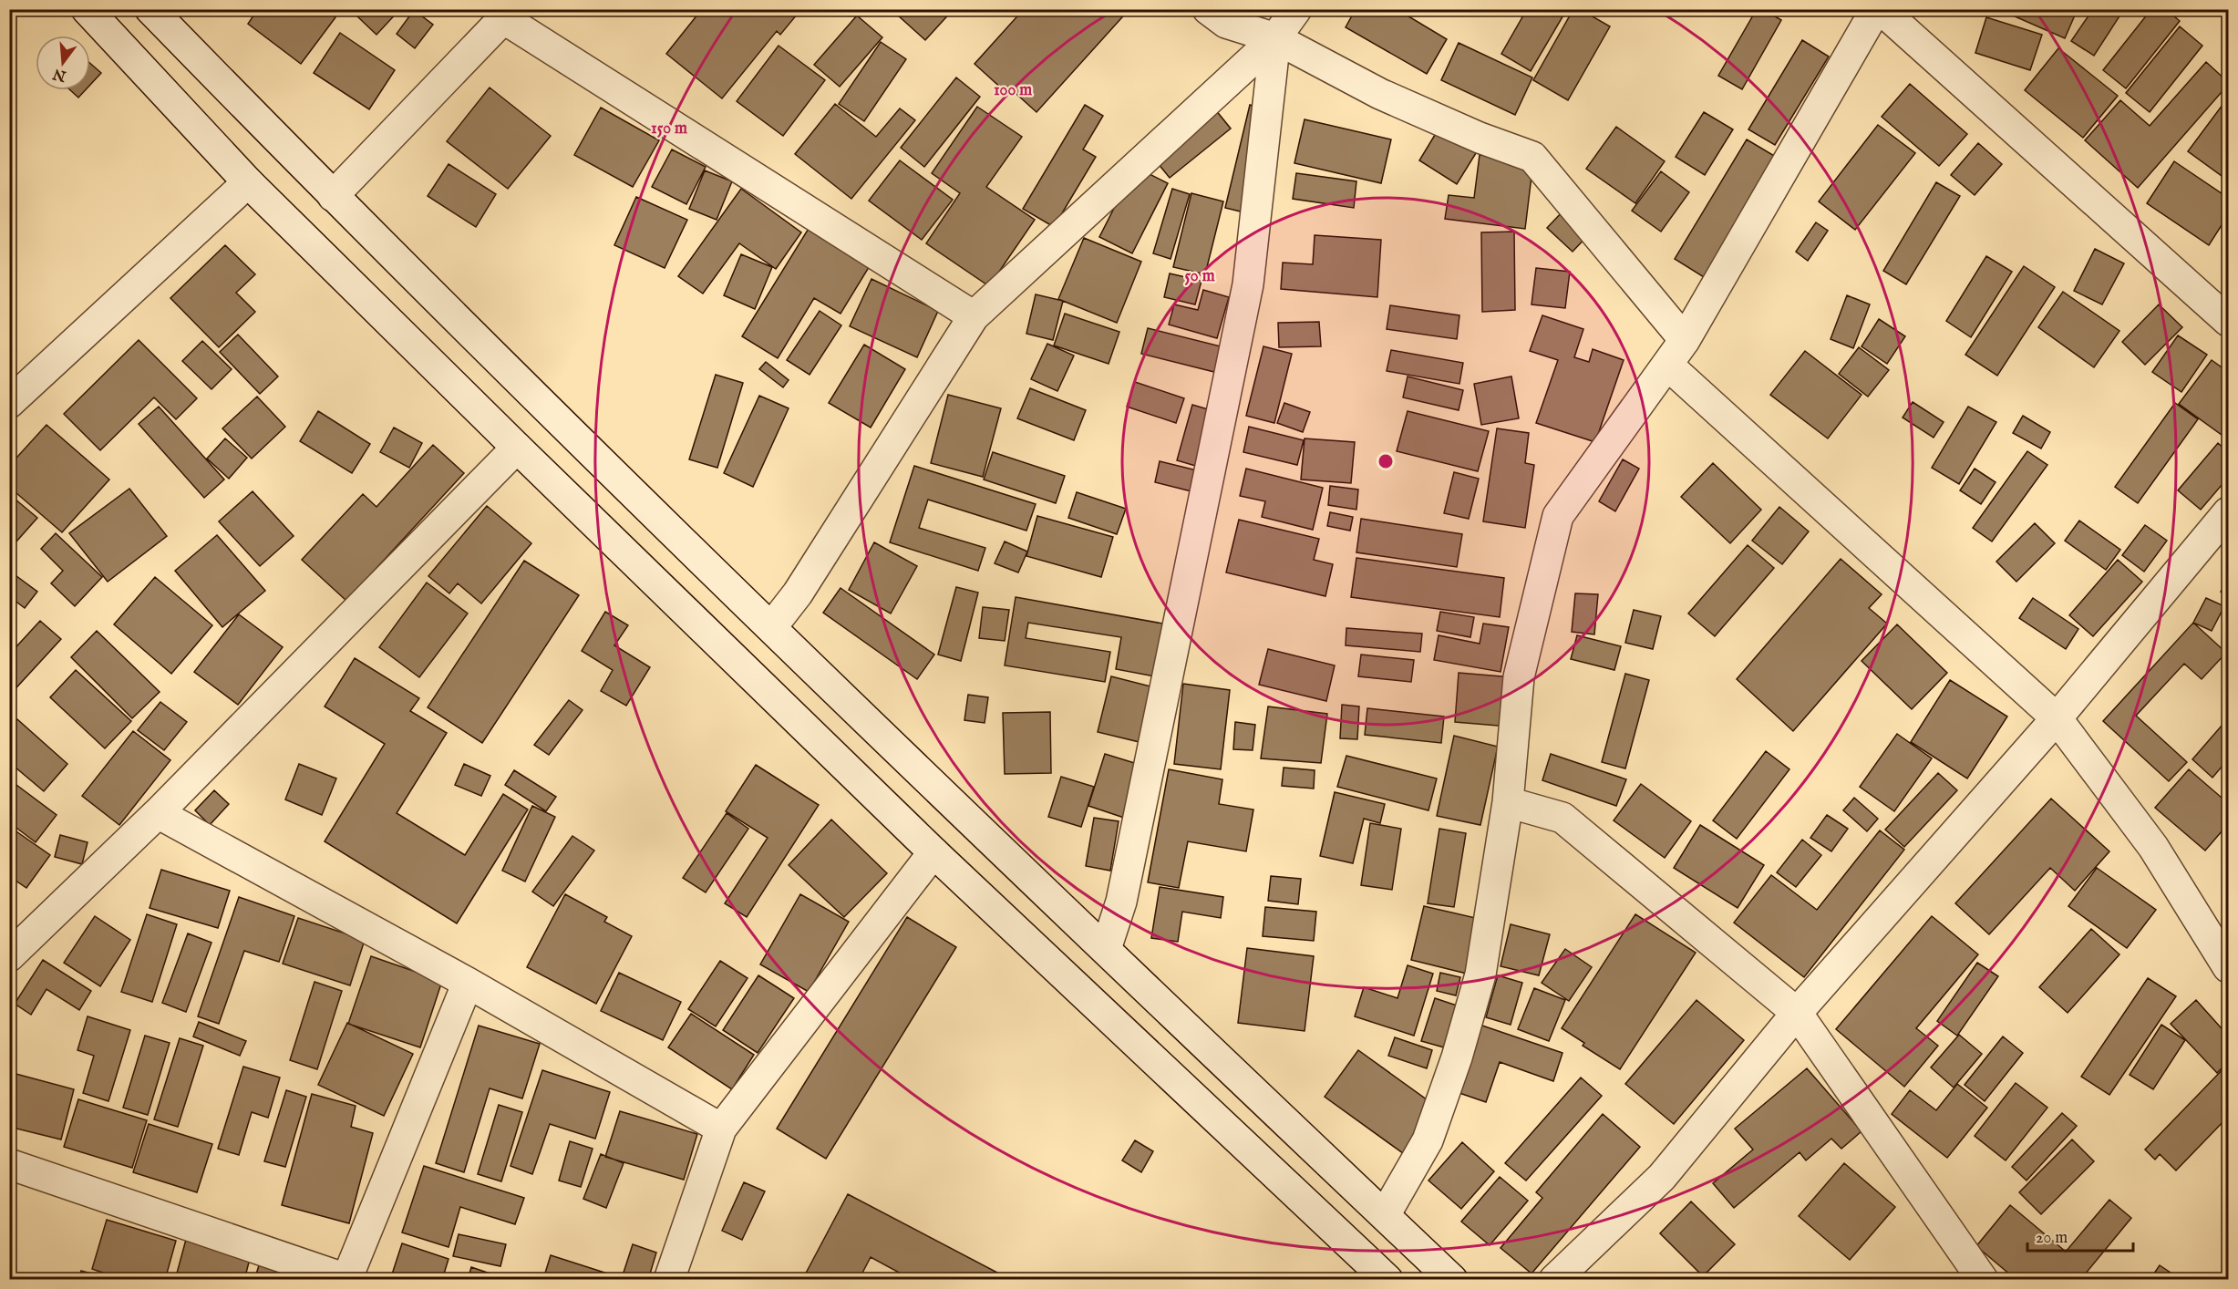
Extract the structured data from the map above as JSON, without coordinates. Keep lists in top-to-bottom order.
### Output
{
  "scale_bar": "20 m",
  "north": "bottom",
  "rings": ["100 m", "150 m", "50 m"]
}
